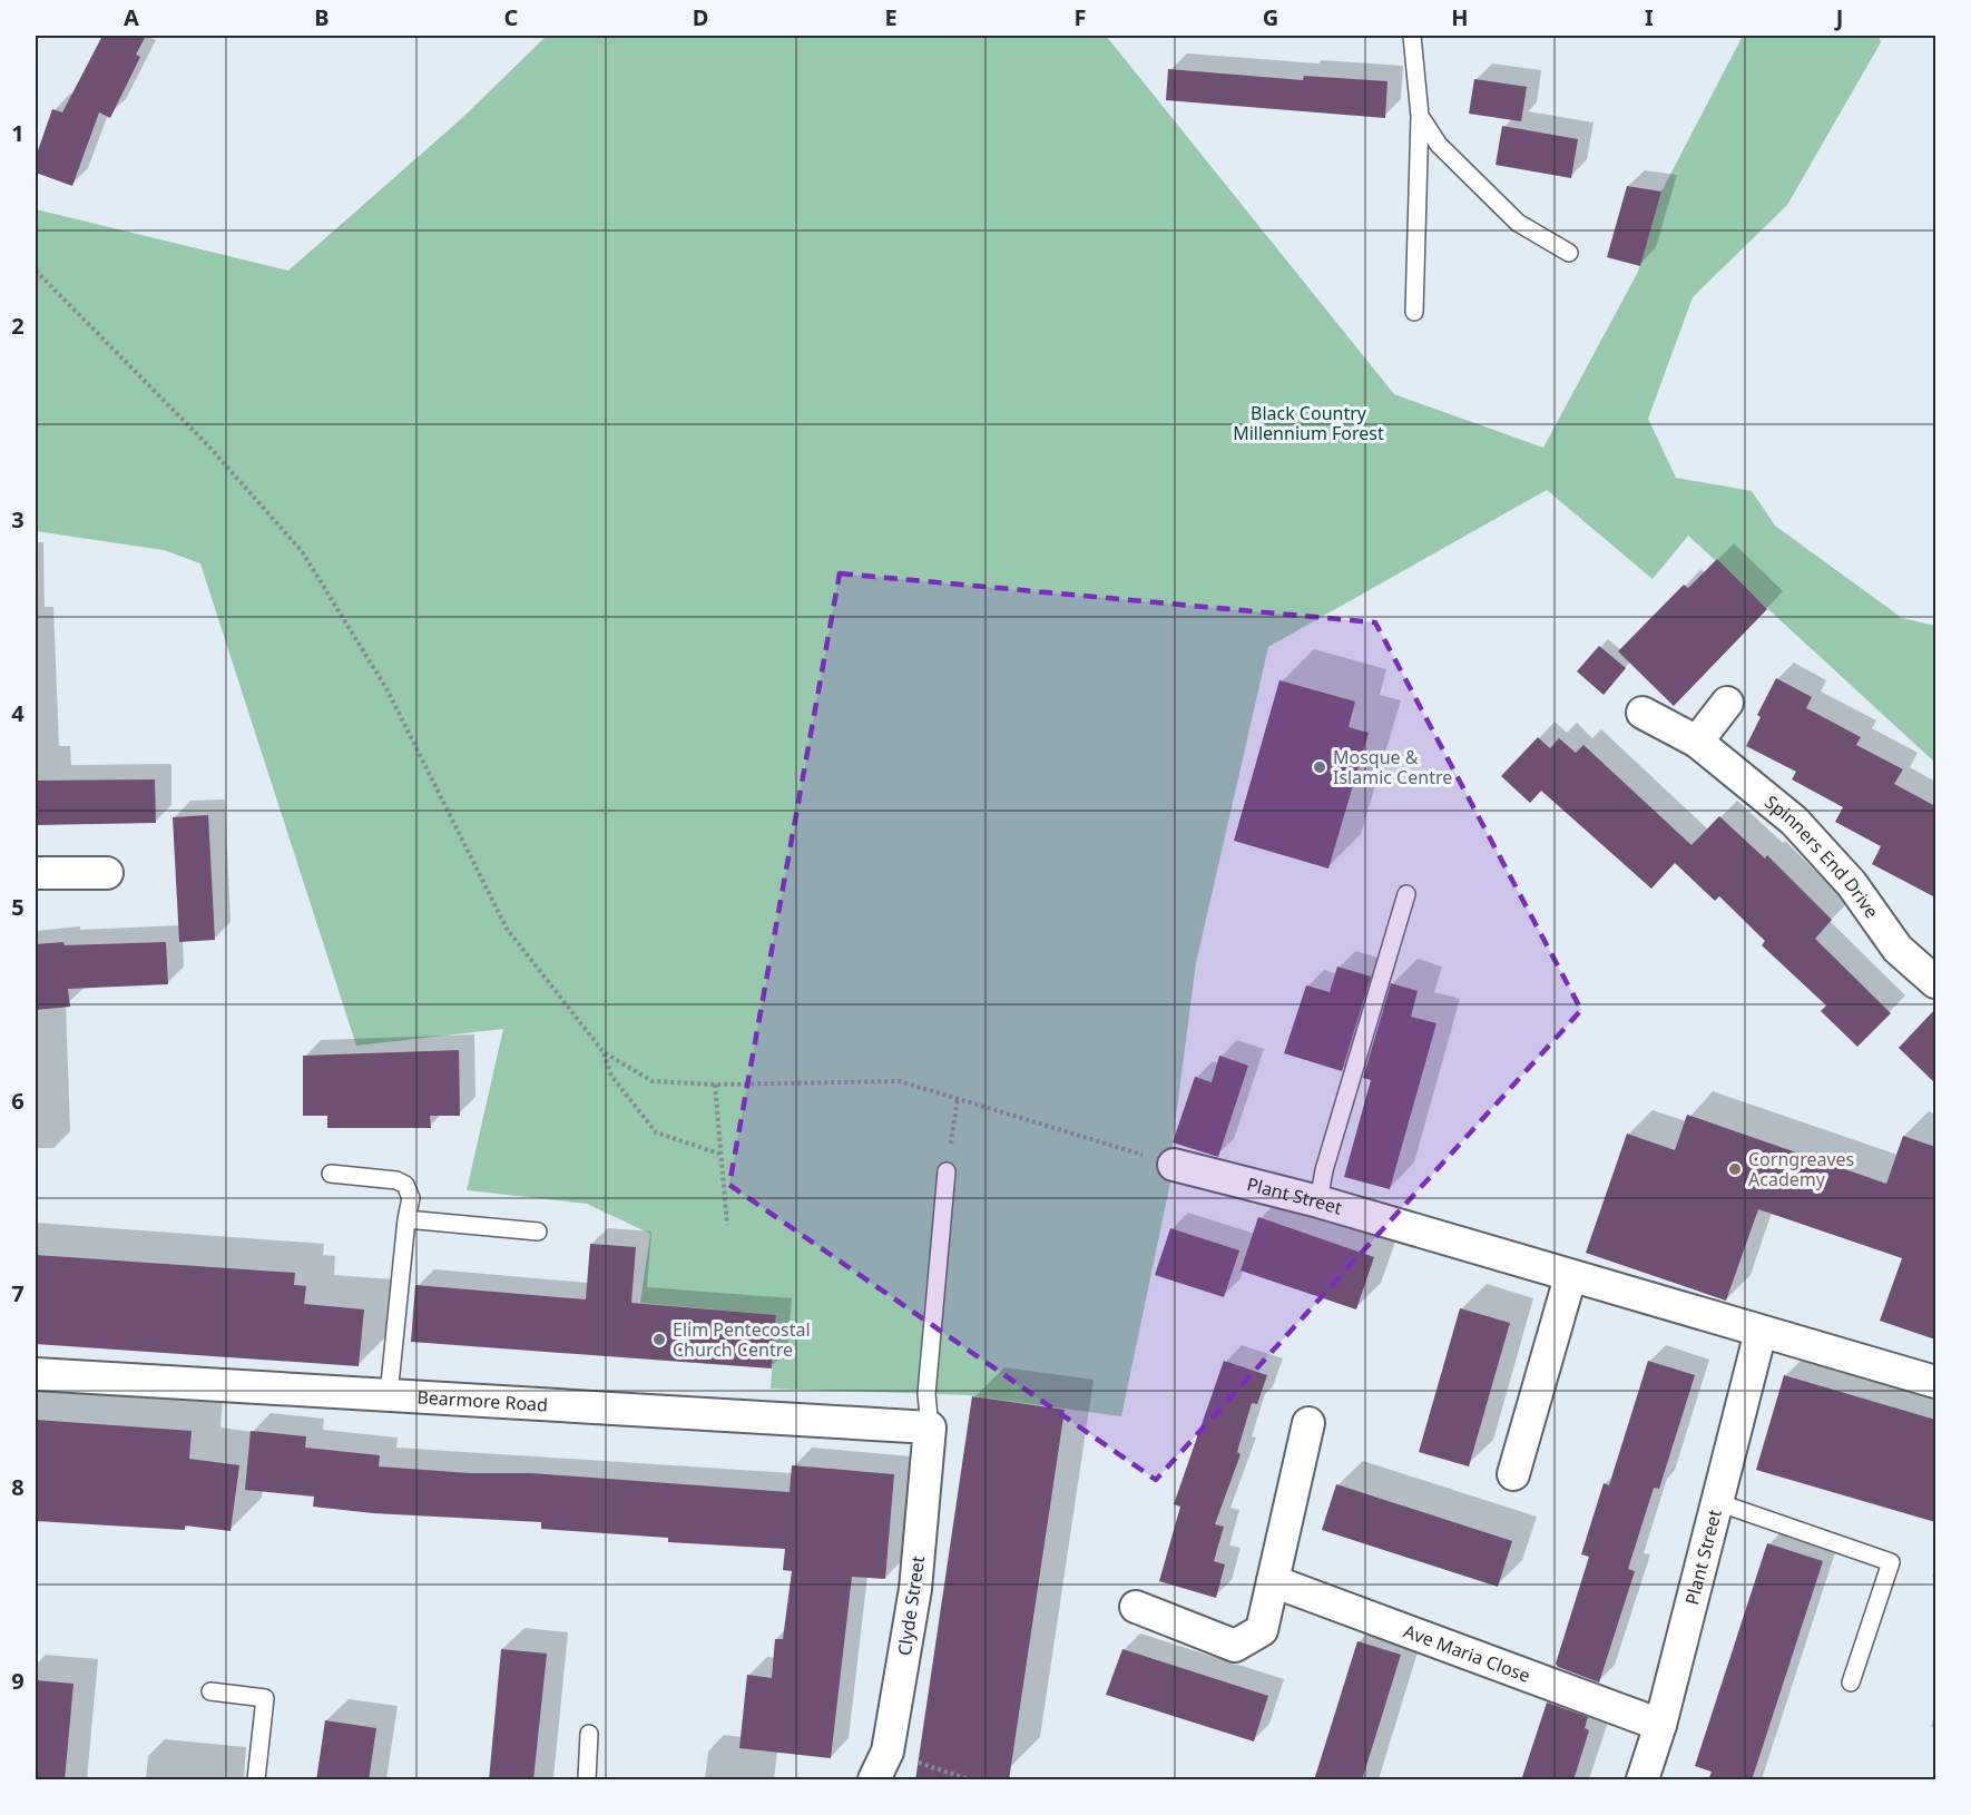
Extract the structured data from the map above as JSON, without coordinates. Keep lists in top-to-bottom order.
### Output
{
  "streets": {
    "street": [
      "Spinners End Drive",
      "Plant Street",
      "Bearmore Road",
      "Clyde Street",
      "Ave Maria Close"
    ]
  },
  "crossings": [
    ["Plant Street", "Ave Maria Close"],
    ["Bearmore Road", "Clyde Street"]
  ],
  "parks": ["Black Country Millennium Forest"],
  "places": ["Mosque & Islamic Centre", "Corngreaves Academy", "Elim Pentecostal Church Centre"],
  "grid": {
    "columns": [
      "A",
      "B",
      "C",
      "D",
      "E",
      "F",
      "G",
      "H",
      "I",
      "J"
    ],
    "rows": [
      "1",
      "2",
      "3",
      "4",
      "5",
      "6",
      "7",
      "8",
      "9"
    ]
  }
}
